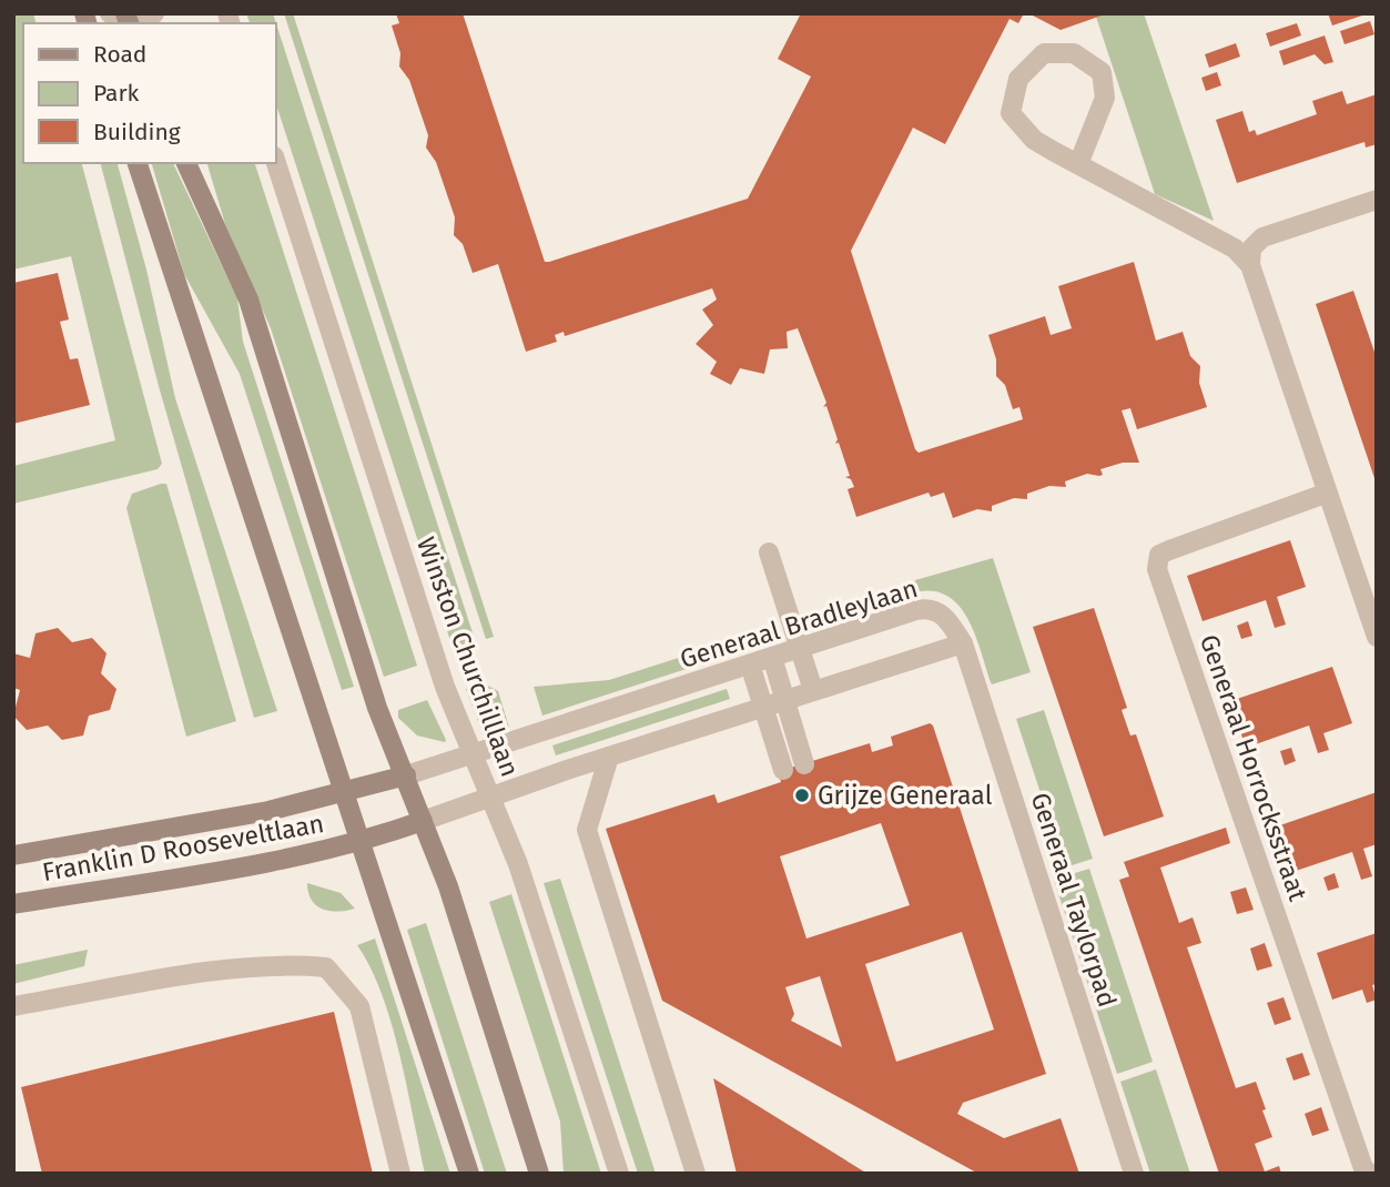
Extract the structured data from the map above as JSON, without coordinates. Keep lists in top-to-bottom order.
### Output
{
  "streets": {
    "main road": ["Franklin D Rooseveltlaan"],
    "street": [
      "Generaal Bradleylaan",
      "Winston Churchilllaan",
      "Generaal Horrocksstraat",
      "Generaal Taylorpad"
    ]
  },
  "crossings": [
    ["Generaal Bradleylaan", "Winston Churchilllaan"],
    ["Generaal Bradleylaan", "Franklin D Rooseveltlaan"],
    ["Generaal Bradleylaan", "Generaal Taylorpad"]
  ],
  "places": ["Grijze Generaal"],
  "legend": ["Road", "Park", "Building"]
}
